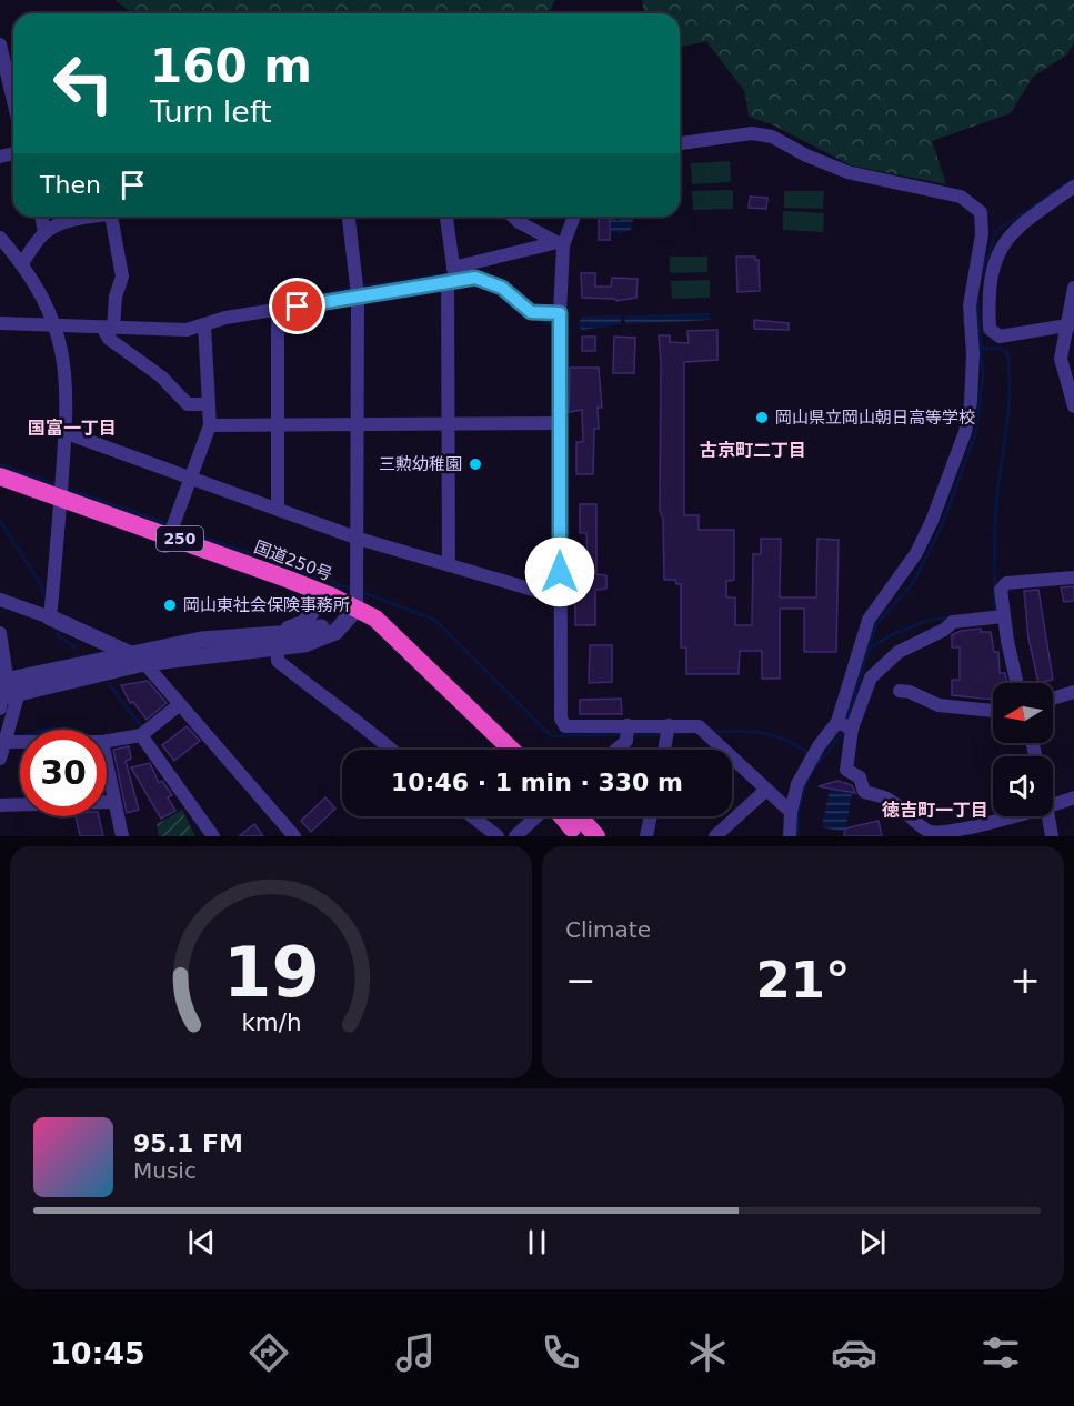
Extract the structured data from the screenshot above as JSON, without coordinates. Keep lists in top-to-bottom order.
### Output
{
  "streets": {
    "highway": ["250", "国道250号"]
  },
  "districts": ["国富一丁目", "古京町二丁目", "徳吉町一丁目"],
  "places": ["岡山県立岡山朝日高等学校", "三勲幼稚園", "岡山東社会保険事務所"],
  "north": "left",
  "page": {
    "turn": ["160 m", "Turn left"],
    "then": "Then",
    "limit": "30",
    "trip": "10:46 · 1 min · 330 m",
    "tile": "Climate",
    "heat": ["−", "21°", "+"],
    "song": ["95.1 FM", "Music"],
    "tabs": "10:45",
    "gauge": ["19", "km/h"]
  }
}
